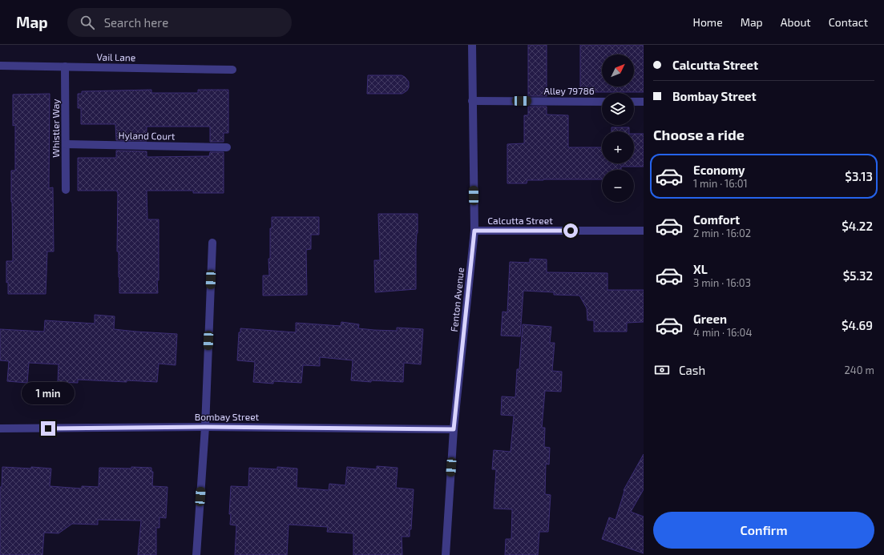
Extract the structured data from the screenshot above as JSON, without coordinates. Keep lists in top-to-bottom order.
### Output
{
  "streets": {
    "street": [
      "Vail Lane",
      "Alley 79786",
      "Whistler Way",
      "Hyland Court",
      "Calcutta Street",
      "Fenton Avenue",
      "Bombay Street"
    ]
  },
  "crossings": [
    ["Vail Lane", "Whistler Way"],
    ["Alley 79786", "Fenton Avenue"],
    ["Whistler Way", "Hyland Court"],
    ["Calcutta Street", "Fenton Avenue"],
    ["Fenton Avenue", "Bombay Street"]
  ],
  "north": "top right",
  "page": {
    "header": "Map",
    "search": "Search here",
    "nav": [
      "Home",
      "Map",
      "About",
      "Contact"
    ],
    "banner": ["Calcutta Street", "Bombay Street"],
    "map_buttons": ["+", "−"],
    "heading": "Choose a ride",
    "list": [
      {
        "name": "Economy",
        "note": "1 min · 16:01",
        "value": "$3.13"
      },
      {
        "name": "Comfort",
        "note": "2 min · 16:02",
        "value": "$4.22"
      },
      {
        "name": "XL",
        "note": "3 min · 16:03",
        "value": "$5.32"
      },
      {
        "name": "Green",
        "note": "4 min · 16:04",
        "value": "$4.69"
      }
    ],
    "pay": ["Cash", "240 m"],
    "bubble": "1 min",
    "buttons": "Confirm"
  }
}
